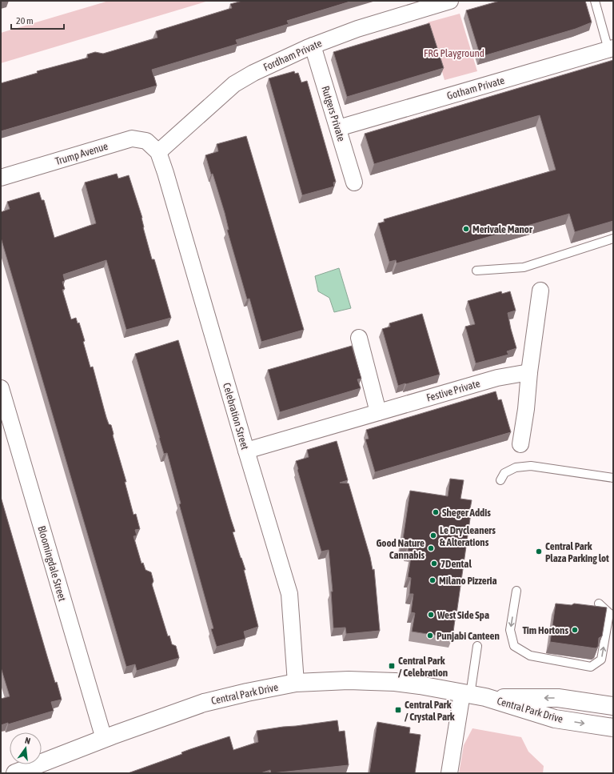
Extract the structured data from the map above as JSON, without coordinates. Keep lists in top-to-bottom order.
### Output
{
  "streets": {
    "street": [
      "Fordham Private",
      "Gotham Private",
      "Rutgers Private",
      "Trump Avenue",
      "Festive Private",
      "Celebration Street",
      "Bloomingdale Street",
      "Central Park Drive"
    ]
  },
  "crossings": [
    ["Fordham Private", "Rutgers Private"],
    ["Fordham Private", "Trump Avenue"],
    ["Fordham Private", "Celebration Street"],
    ["Gotham Private", "Rutgers Private"],
    ["Trump Avenue", "Celebration Street"],
    ["Festive Private", "Celebration Street"],
    ["Celebration Street", "Central Park Drive"],
    ["Bloomingdale Street", "Central Park Drive"]
  ],
  "parks": ["FRG Playground"],
  "places": {
    "other": [
      "Merivale Manor",
      "Sheger Addis",
      "Le Drycleaners & Alterations",
      "Good Nature Cannabis",
      "Central Park Plaza Parking lot",
      "7Dental",
      "Milano Pizzeria",
      "West Side Spa",
      "Tim Hortons",
      "Punjabi Canteen"
    ],
    "transit": ["Central Park / Celebration", "Central Park / Crystal Park"]
  },
  "scale_bar": "20 m",
  "north": "top"
}
